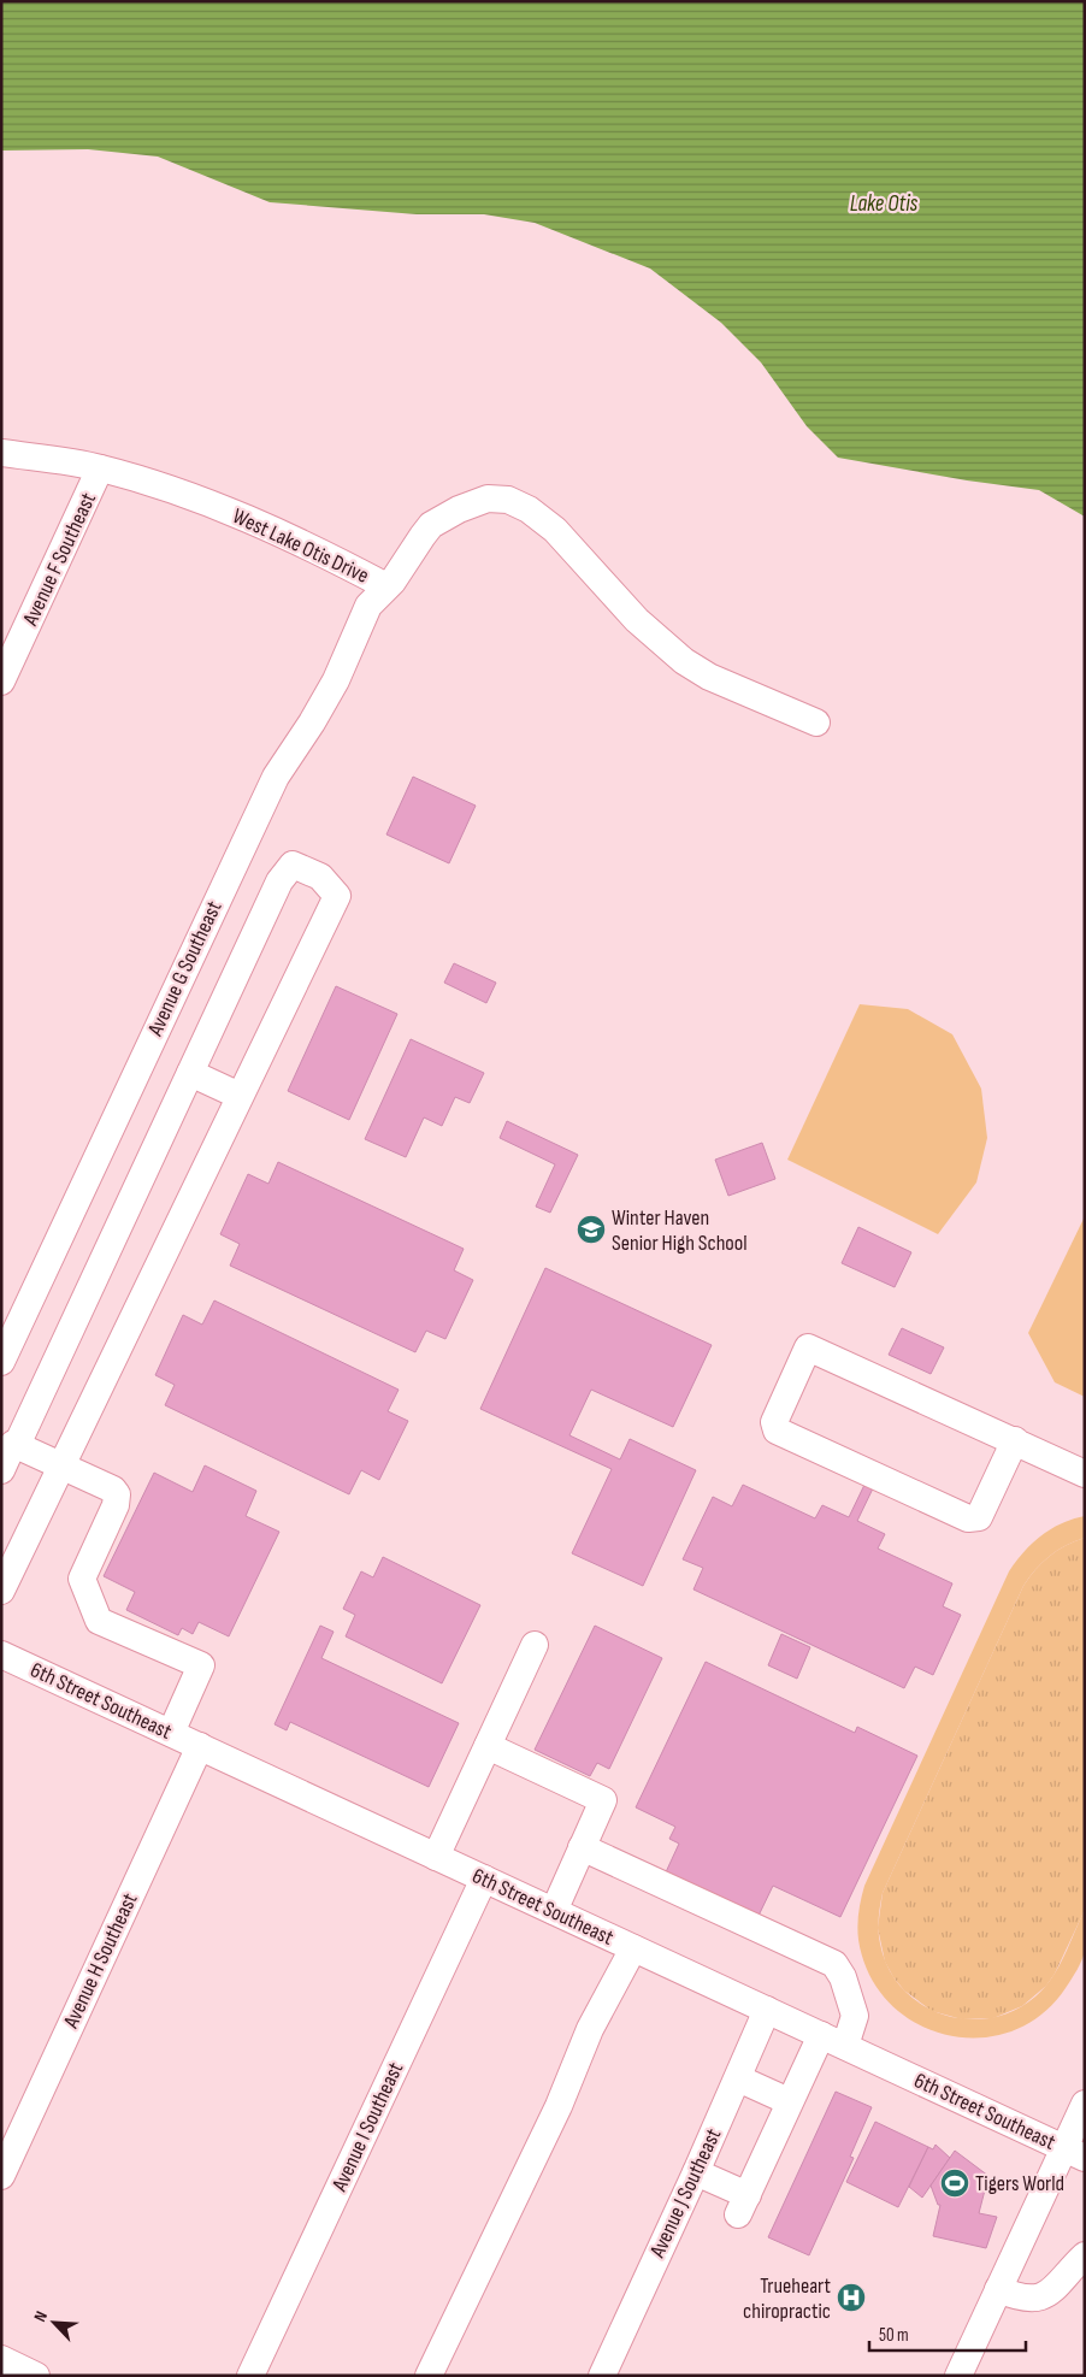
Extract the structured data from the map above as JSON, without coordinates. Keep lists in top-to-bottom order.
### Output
{
  "streets": {
    "street": [
      "West Lake Otis Drive",
      "Avenue F Southeast",
      "Avenue G Southeast",
      "6th Street Southeast",
      "Avenue H Southeast",
      "Avenue I Southeast",
      "Avenue J Southeast"
    ]
  },
  "crossings": [
    ["West Lake Otis Drive", "Avenue F Southeast"],
    ["West Lake Otis Drive", "Avenue G Southeast"],
    ["6th Street Southeast", "Avenue H Southeast"],
    ["6th Street Southeast", "Avenue I Southeast"],
    ["6th Street Southeast", "Avenue J Southeast"]
  ],
  "water": ["Lake Otis"],
  "places": {
    "school or university": ["Winter Haven Senior High School"],
    "sports": ["Tigers World"],
    "hospital": ["Trueheart chiropractic"]
  },
  "scale_bar": "50 m",
  "north": "top left"
}
